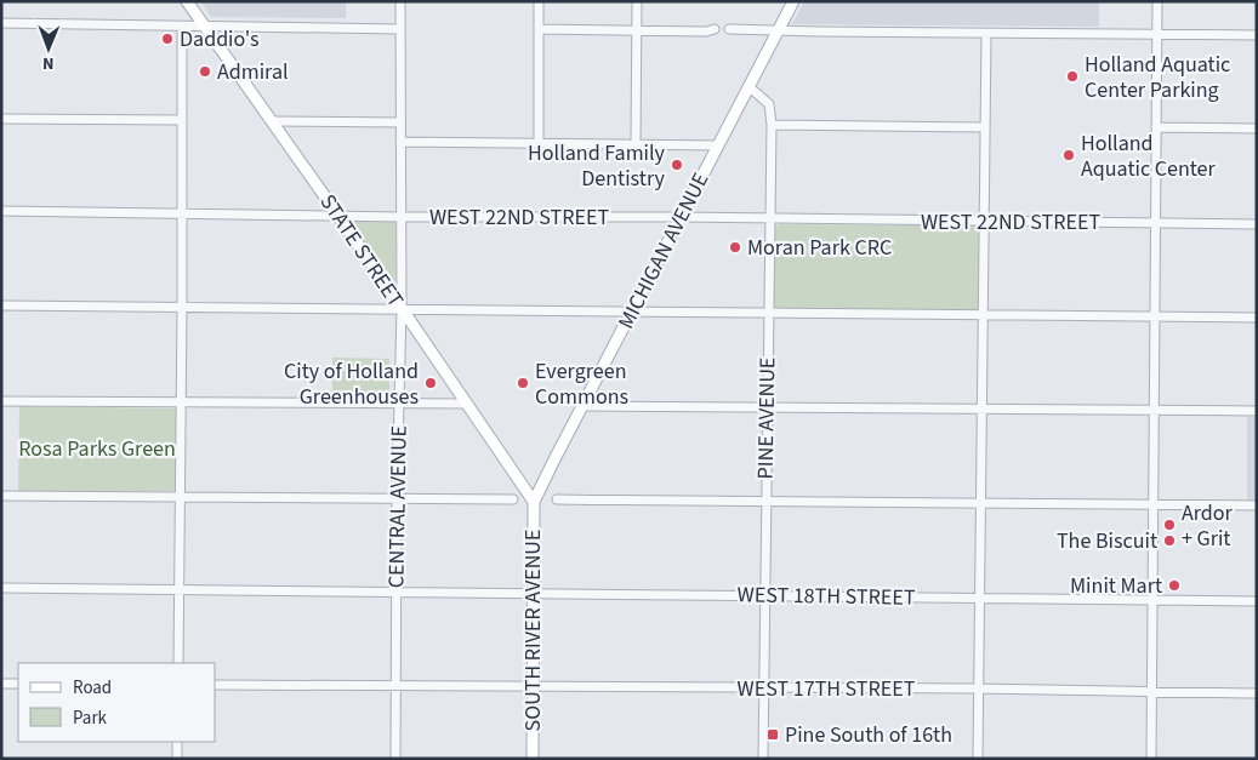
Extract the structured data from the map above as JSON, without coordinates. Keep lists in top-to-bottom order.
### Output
{
  "streets": {
    "main road": ["STATE STREET", "MICHIGAN AVENUE", "SOUTH RIVER AVENUE"],
    "street": [
      "WEST 22ND STREET",
      "PINE AVENUE",
      "CENTRAL AVENUE",
      "WEST 18TH STREET",
      "WEST 17TH STREET"
    ]
  },
  "crossings": [
    ["WEST 22ND STREET", "STATE STREET"],
    ["WEST 22ND STREET", "MICHIGAN AVENUE"],
    ["WEST 22ND STREET", "PINE AVENUE"],
    ["WEST 22ND STREET", "CENTRAL AVENUE"],
    ["STATE STREET", "MICHIGAN AVENUE"],
    ["STATE STREET", "CENTRAL AVENUE"],
    ["STATE STREET", "SOUTH RIVER AVENUE"],
    ["MICHIGAN AVENUE", "PINE AVENUE"],
    ["MICHIGAN AVENUE", "SOUTH RIVER AVENUE"],
    ["PINE AVENUE", "WEST 18TH STREET"],
    ["PINE AVENUE", "WEST 17TH STREET"],
    ["CENTRAL AVENUE", "WEST 18TH STREET"],
    ["CENTRAL AVENUE", "WEST 17TH STREET"],
    ["WEST 18TH STREET", "SOUTH RIVER AVENUE"],
    ["SOUTH RIVER AVENUE", "WEST 17TH STREET"]
  ],
  "parks": ["Rosa Parks Green"],
  "places": {
    "other": [
      "Daddio's",
      "Admiral",
      "Holland Aquatic Center Parking",
      "Holland Aquatic Center",
      "Holland Family Dentistry",
      "Moran Park CRC",
      "City of Holland Greenhouses",
      "Evergreen Commons",
      "Ardor + Grit",
      "The Biscuit",
      "Minit Mart"
    ],
    "transit": ["Pine South of 16th"]
  },
  "legend": ["Road", "Park"],
  "north": "bottom"
}
